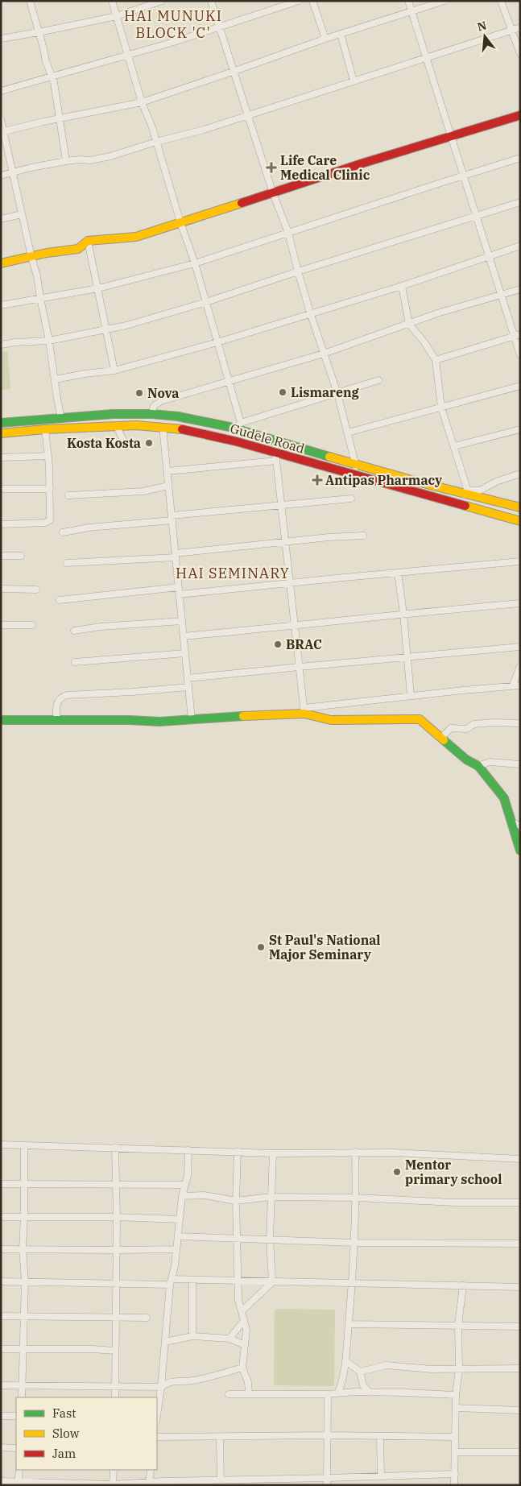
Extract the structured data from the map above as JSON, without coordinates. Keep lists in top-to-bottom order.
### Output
{
  "streets": {
    "main road": ["Gudele Road"]
  },
  "districts": ["HAI MUNUKI BLOCK 'C'", "HAI SEMINARY"],
  "places": {
    "health": ["Life Care Medical Clinic", "Antipas Pharmacy"],
    "other": [
      "Lismareng",
      "Nova",
      "Kosta Kosta",
      "BRAC",
      "St Paul's National Major Seminary",
      "Mentor primary school"
    ]
  },
  "legend": ["Fast", "Slow", "Jam"],
  "north": "top"
}
